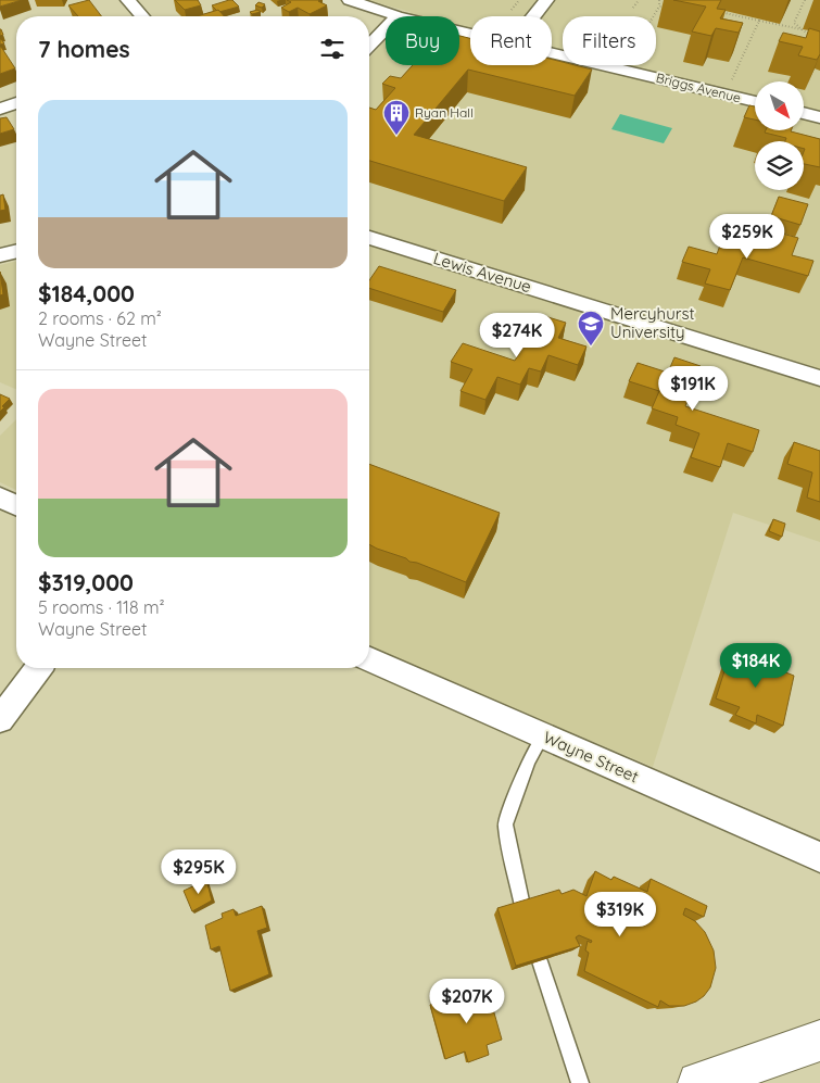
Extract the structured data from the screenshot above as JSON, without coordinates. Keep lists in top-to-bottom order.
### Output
{
  "streets": {
    "street": ["Briggs Avenue", "Lewis Avenue", "Wayne Street"]
  },
  "places": {
    "building": ["Ryan Hall"],
    "school or university": ["Mercyhurst University"]
  },
  "north": "bottom right",
  "page": {
    "chip": ["Buy", "Rent", "Filters"],
    "heading": "7 homes",
    "list": [
      {
        "name": "$184,000",
        "note": "2 rooms · 62 m² · Wayne Street"
      },
      {
        "name": "$319,000",
        "note": "5 rooms · 118 m² · Wayne Street"
      }
    ],
    "price": [
      "$259K",
      "$274K",
      "$191K",
      "$184K",
      "$295K",
      "$319K",
      "$207K"
    ]
  }
}
